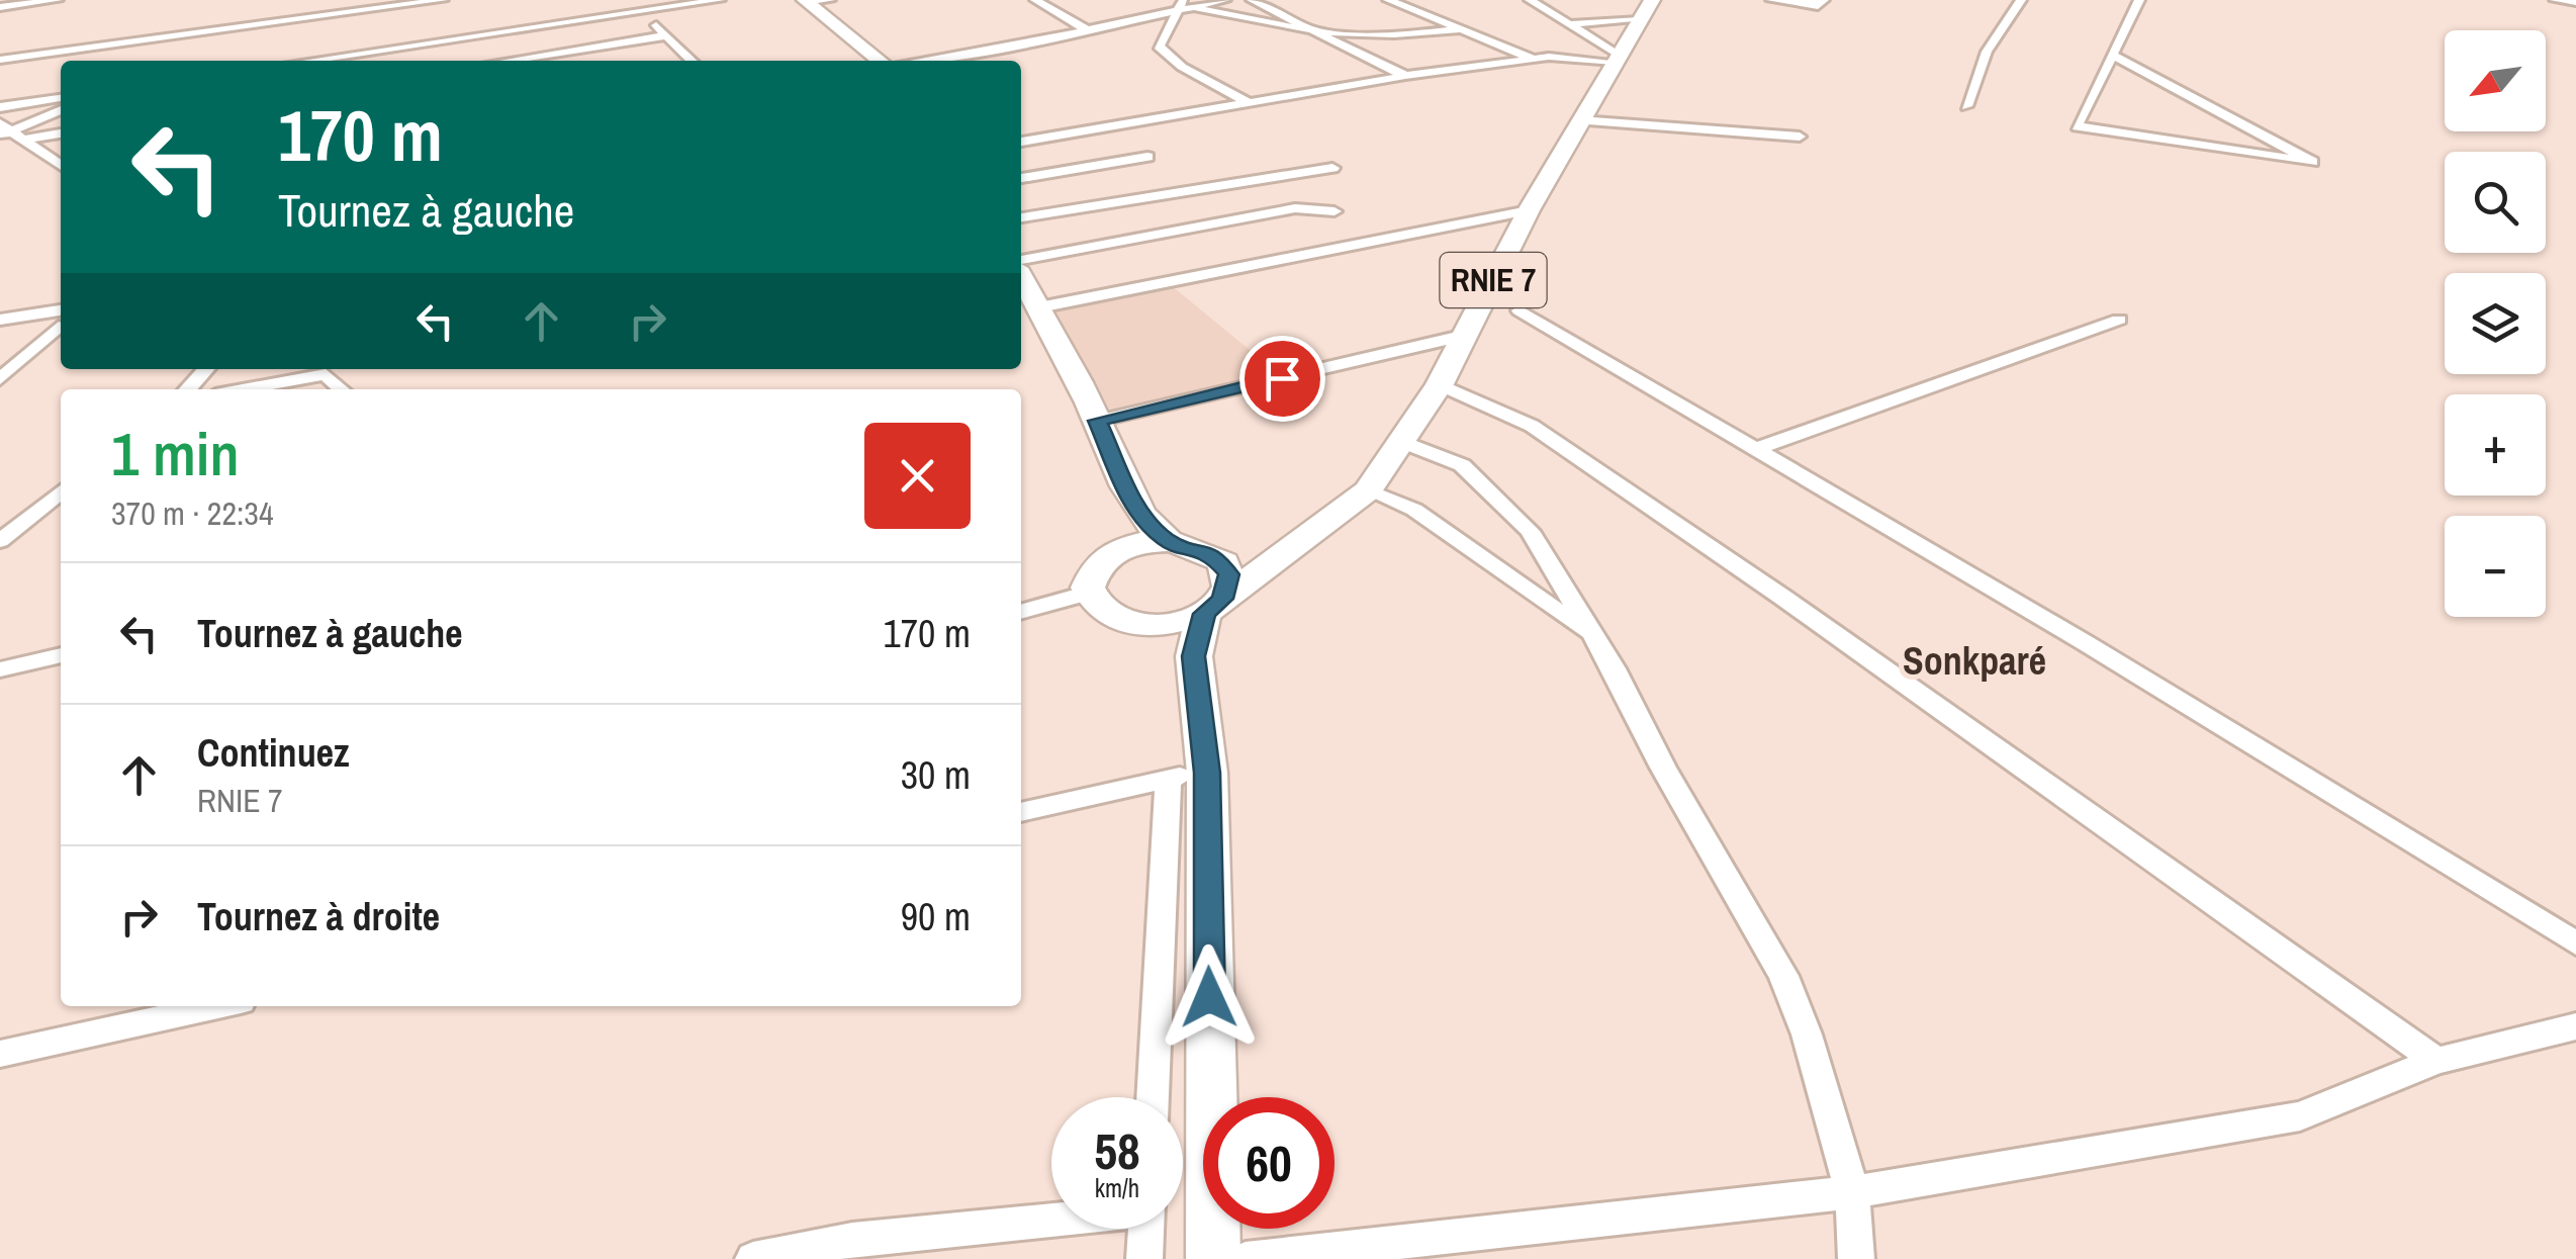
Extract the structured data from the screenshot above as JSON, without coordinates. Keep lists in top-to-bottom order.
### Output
{
  "streets": {
    "main road": ["RNIE 7"]
  },
  "districts": ["Sonkparé"],
  "north": "bottom left",
  "page": {
    "map_buttons": ["+", "−"],
    "turn": ["170 m", "Tournez à gauche"],
    "heading": ["1 min", "370 m · 22:34"],
    "list": [
      {
        "name": "Tournez à gauche",
        "value": "170 m"
      },
      {
        "name": "Continuez",
        "note": "RNIE 7",
        "value": "30 m"
      },
      {
        "name": "Tournez à droite",
        "value": "90 m"
      }
    ],
    "speed": "58 km/h",
    "limit": "60"
  }
}
